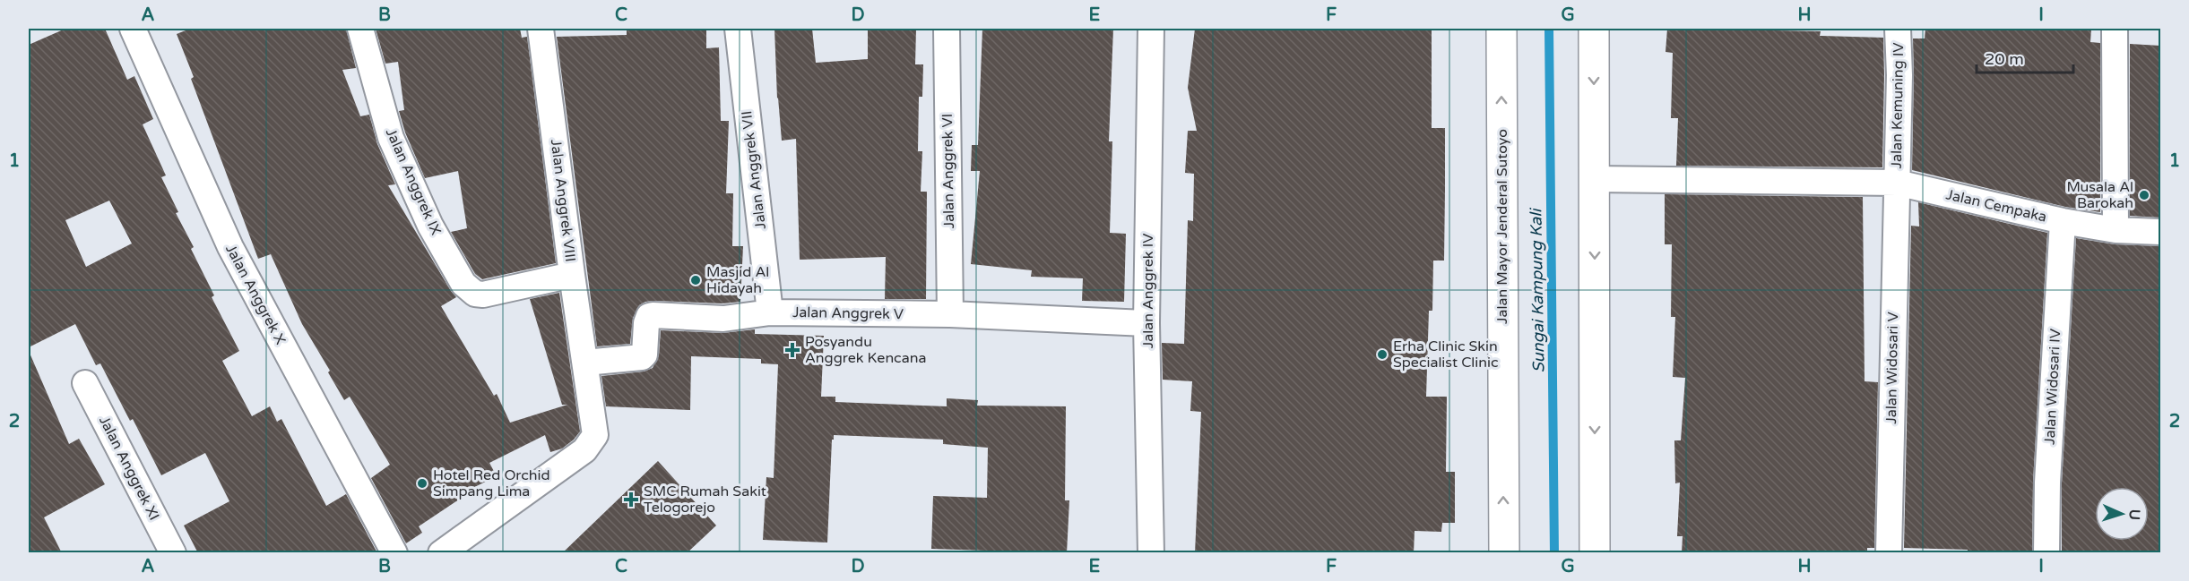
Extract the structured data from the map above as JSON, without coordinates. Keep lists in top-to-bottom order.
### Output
{
  "streets": {
    "main road": ["Jalan Mayor Jenderal Sutoyo"],
    "street": [
      "Jalan Kemuning IV",
      "Jalan Anggrek VII",
      "Jalan Anggrek VI",
      "Jalan Anggrek IX",
      "Jalan Anggrek VIII",
      "Jalan Cempaka",
      "Jalan Anggrek IV",
      "Jalan Anggrek X",
      "Jalan Anggrek V",
      "Jalan Widosari V",
      "Jalan Widosari IV",
      "Jalan Anggrek XI"
    ]
  },
  "crossings": [
    ["Jalan Kemuning IV", "Jalan Cempaka"],
    ["Jalan Kemuning IV", "Jalan Widosari V"],
    ["Jalan Anggrek VII", "Jalan Anggrek V"],
    ["Jalan Anggrek VI", "Jalan Anggrek V"],
    ["Jalan Anggrek IX", "Jalan Anggrek VIII"],
    ["Jalan Cempaka", "Jalan Widosari V"],
    ["Jalan Cempaka", "Jalan Widosari IV"],
    ["Jalan Anggrek IV", "Jalan Anggrek V"]
  ],
  "water": ["Sungai Kampung Kali"],
  "places": {
    "other": [
      "Musala Al Barokah",
      "Masjid Al Hidayah",
      "Erha Clinic Skin Specialist Clinic",
      "Hotel Red Orchid Simpang Lima"
    ],
    "health": ["Posyandu Anggrek Kencana", "SMC Rumah Sakit Telogorejo"]
  },
  "scale_bar": "20 m",
  "north": "right",
  "grid": {
    "columns": [
      "A",
      "B",
      "C",
      "D",
      "E",
      "F",
      "G",
      "H",
      "I"
    ],
    "rows": ["1", "2"]
  }
}
